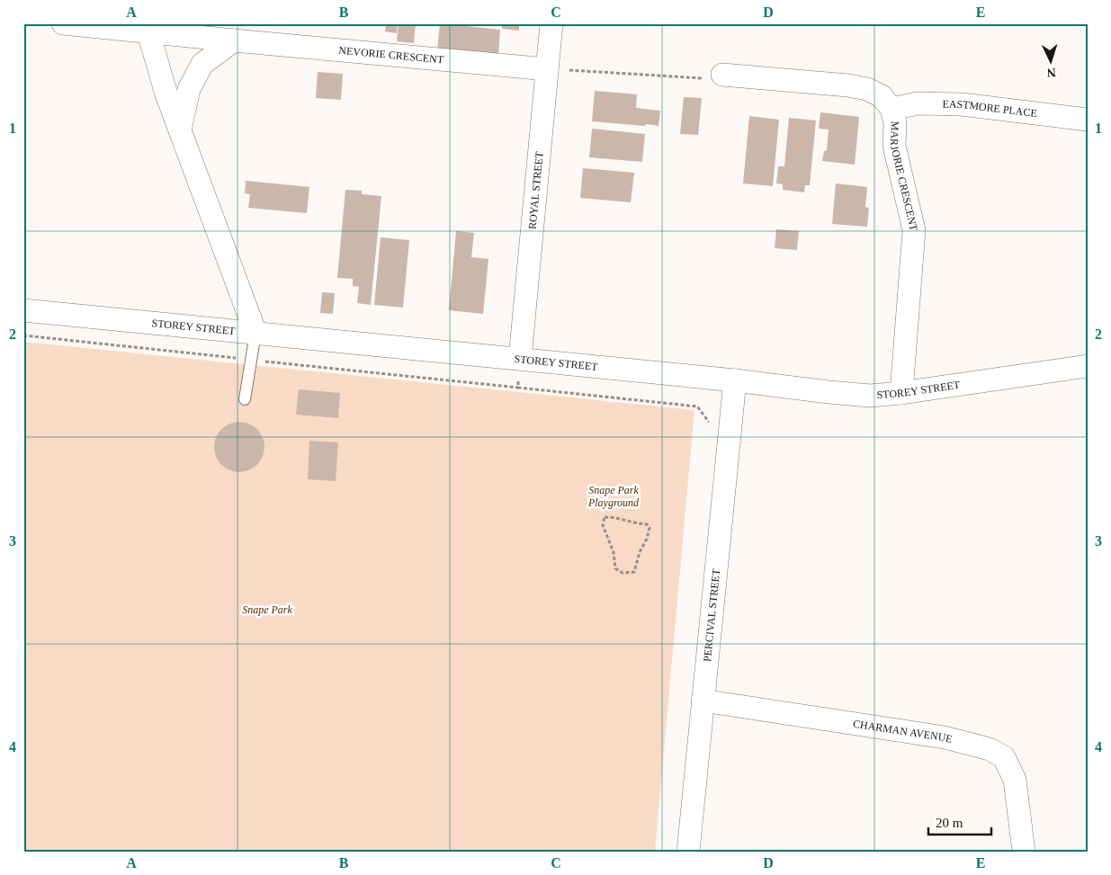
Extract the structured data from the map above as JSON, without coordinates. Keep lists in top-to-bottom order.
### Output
{
  "streets": {
    "street": [
      "NEVORIE CRESCENT",
      "EASTMORE PLACE",
      "MARJORIE CRESCENT",
      "ROYAL STREET",
      "STOREY STREET",
      "PERCIVAL STREET",
      "CHARMAN AVENUE"
    ]
  },
  "crossings": [
    ["NEVORIE CRESCENT", "ROYAL STREET"],
    ["EASTMORE PLACE", "MARJORIE CRESCENT"],
    ["MARJORIE CRESCENT", "STOREY STREET"],
    ["ROYAL STREET", "STOREY STREET"],
    ["STOREY STREET", "PERCIVAL STREET"],
    ["PERCIVAL STREET", "CHARMAN AVENUE"]
  ],
  "parks": ["Snape Park Playground", "Snape Park"],
  "scale_bar": "20 m",
  "north": "bottom",
  "grid": {
    "columns": [
      "A",
      "B",
      "C",
      "D",
      "E"
    ],
    "rows": [
      "1",
      "2",
      "3",
      "4"
    ]
  }
}
